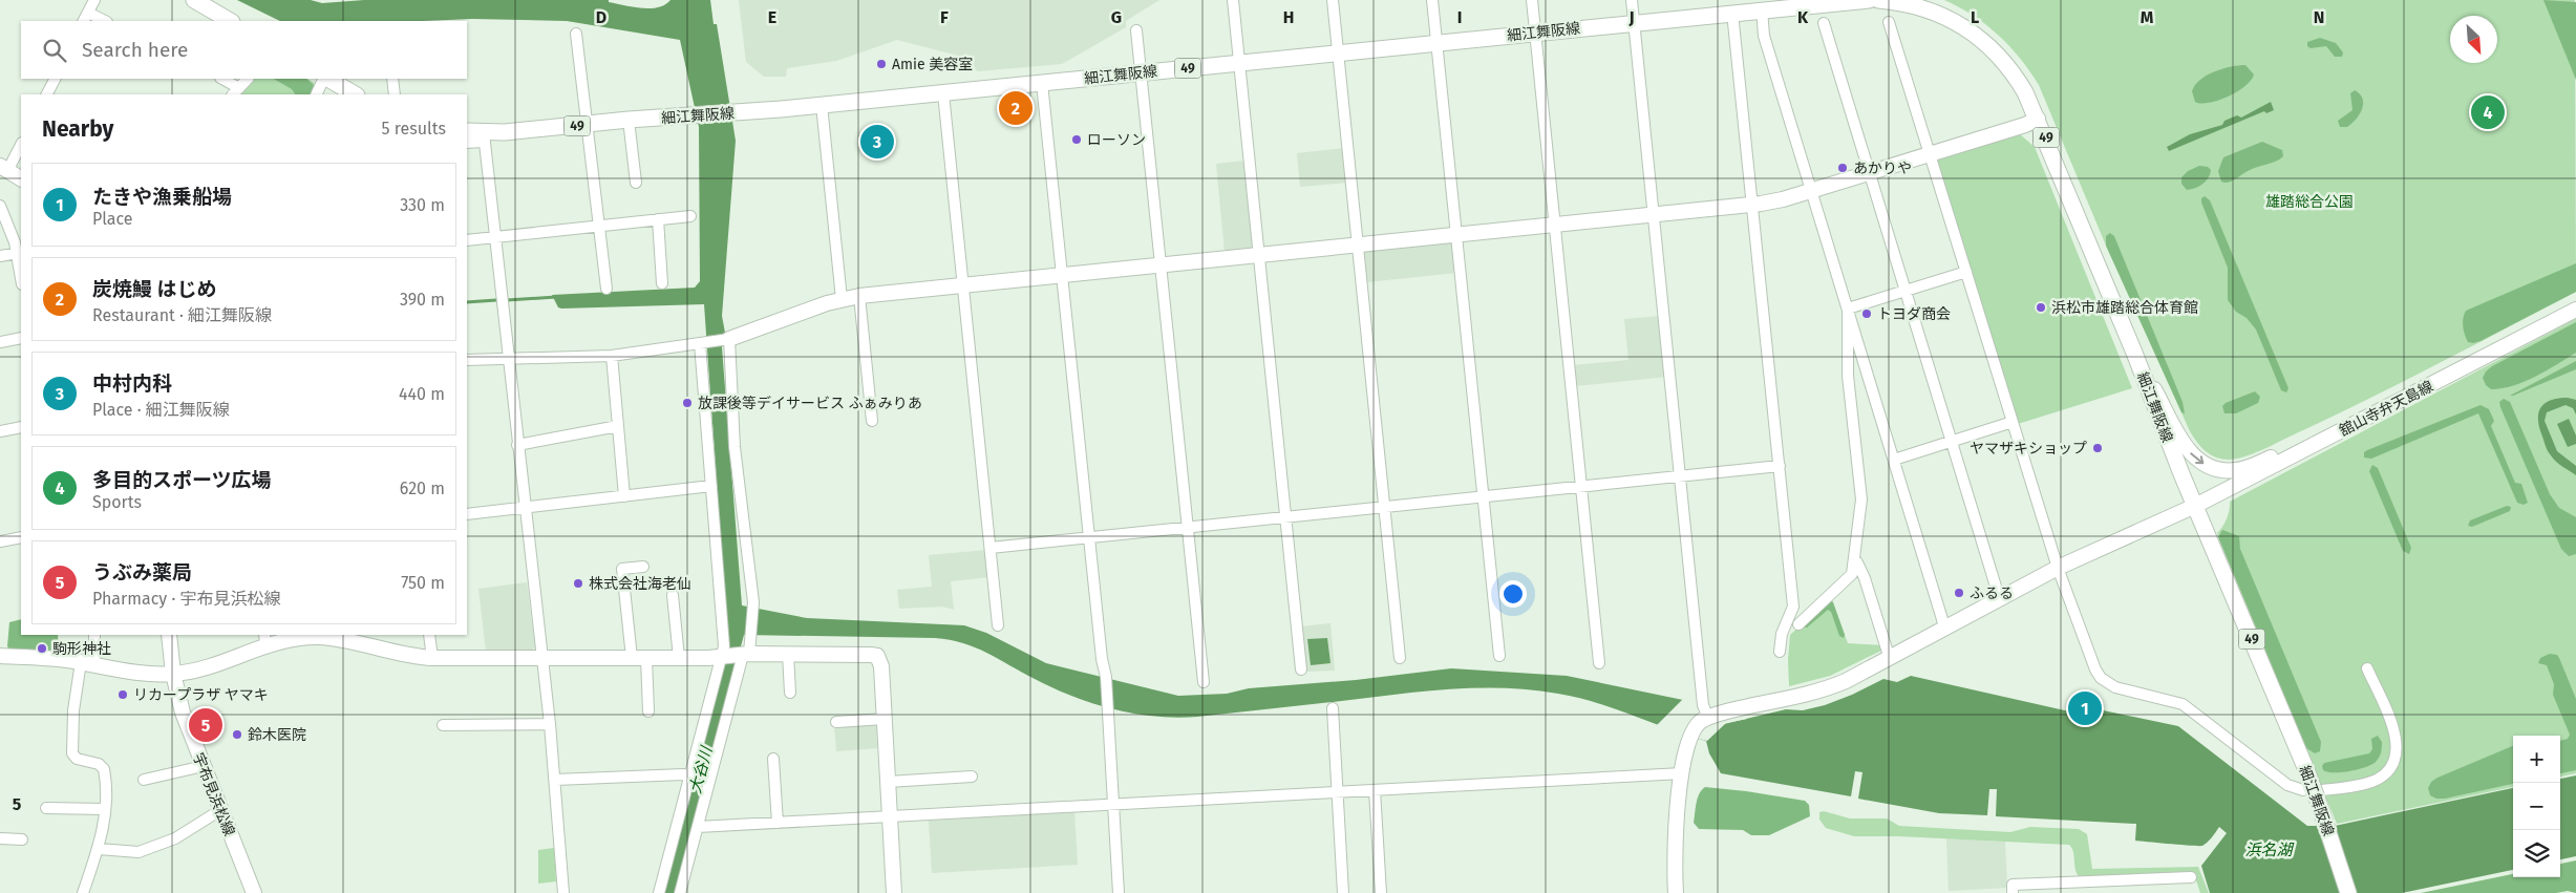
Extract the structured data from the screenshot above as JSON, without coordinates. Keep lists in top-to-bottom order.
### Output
{
  "streets": {
    "main road": ["細江舞阪線", "49"],
    "street": ["舘山寺弁天島線", "宇布見浜松線"]
  },
  "crossings": [
    ["細江舞阪線", "舘山寺弁天島線"]
  ],
  "water": ["大谷川", "浜名湖"],
  "parks": ["雄踏総合公園"],
  "places": [
    "Amie 美容室",
    "ローソン",
    "あかりや",
    "浜松市雄踏総合体育館",
    "トヨダ商会",
    "放課後等デイサービス ふぁみりあ",
    "ヤマザキショップ",
    "株式会社海老仙",
    "ふるる",
    "駒形神社",
    "リカープラザ ヤマキ",
    "鈴木医院"
  ],
  "north": "bottom right",
  "page": {
    "search": "Search here",
    "pins": [
      "2",
      "4",
      "3",
      "1",
      "5"
    ],
    "heading": ["Nearby", "5 results"],
    "list": [
      {
        "mark": "1",
        "name": "たきや漁乗船場",
        "note": "Place",
        "value": "330 m"
      },
      {
        "mark": "2",
        "name": "炭焼鰻 はじめ",
        "note": "Restaurant · 細江舞阪線",
        "value": "390 m"
      },
      {
        "mark": "3",
        "name": "中村内科",
        "note": "Place · 細江舞阪線",
        "value": "440 m"
      },
      {
        "mark": "4",
        "name": "多目的スポーツ広場",
        "note": "Sports",
        "value": "620 m"
      },
      {
        "mark": "5",
        "name": "うぶみ薬局",
        "note": "Pharmacy · 宇布見浜松線",
        "value": "750 m"
      }
    ],
    "map_buttons": ["+", "−"]
  },
  "grid": {
    "columns": [
      "D",
      "E",
      "F",
      "G",
      "H",
      "I",
      "J",
      "K",
      "L",
      "M",
      "N"
    ],
    "rows": ["5"]
  }
}
